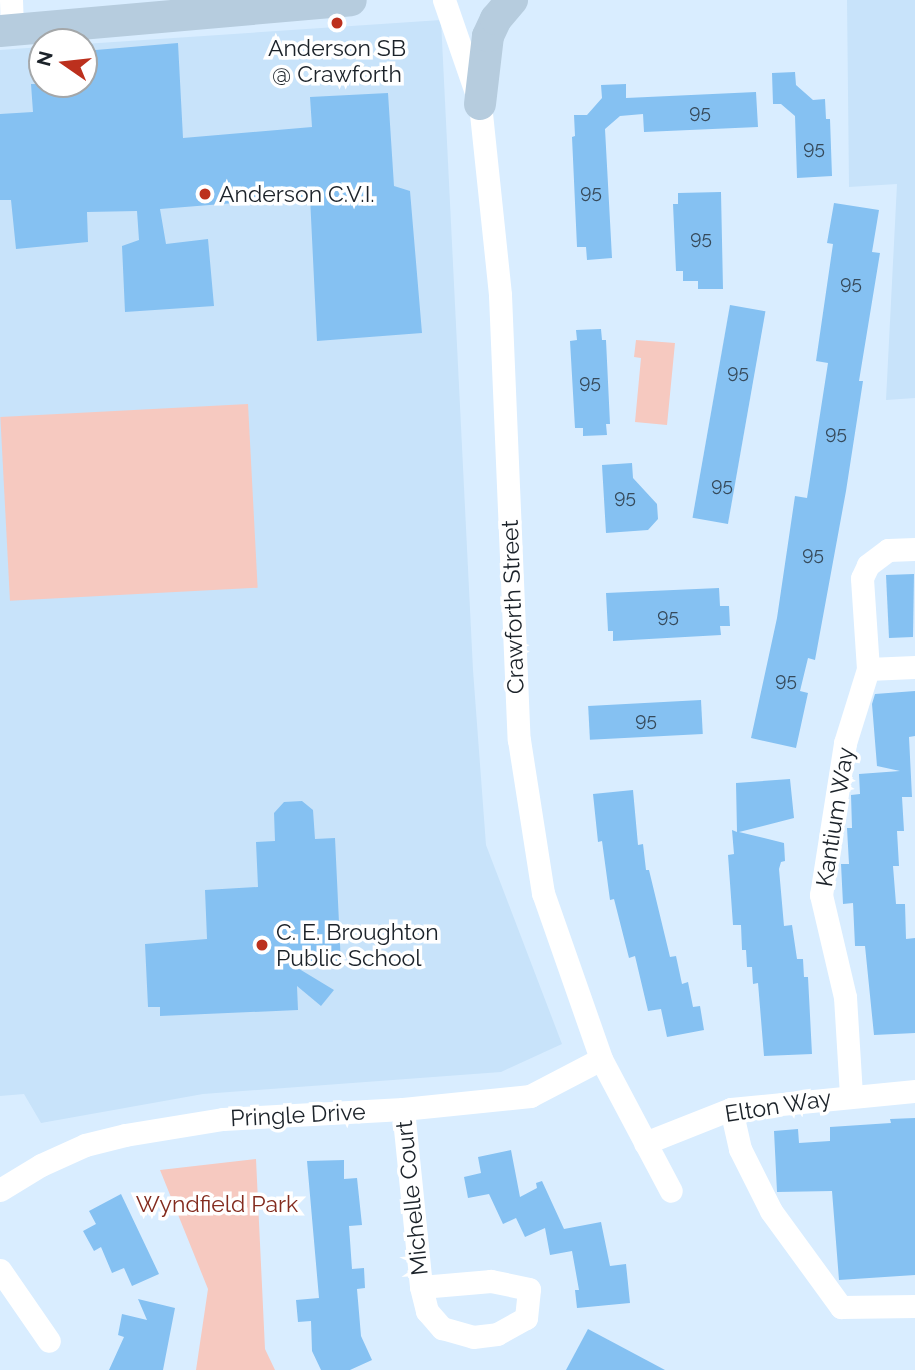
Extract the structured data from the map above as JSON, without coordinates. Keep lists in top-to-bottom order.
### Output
{
  "streets": {
    "street": [
      "Crawforth Street",
      "Kantium Way",
      "Elton Way",
      "Pringle Drive",
      "Michelle Court"
    ]
  },
  "crossings": [
    ["Crawforth Street", "Elton Way"],
    ["Crawforth Street", "Pringle Drive"],
    ["Kantium Way", "Elton Way"],
    ["Pringle Drive", "Michelle Court"]
  ],
  "parks": ["Wyndfield Park"],
  "places": ["Anderson SB @ Crawforth", "Anderson C.V.I.", "C. E. Broughton Public School"],
  "house_numbers": [
    "95",
    "95",
    "95",
    "95",
    "95",
    "95",
    "95",
    "95",
    "95",
    "95",
    "95",
    "95",
    "95",
    "95"
  ],
  "north": "left"
}
